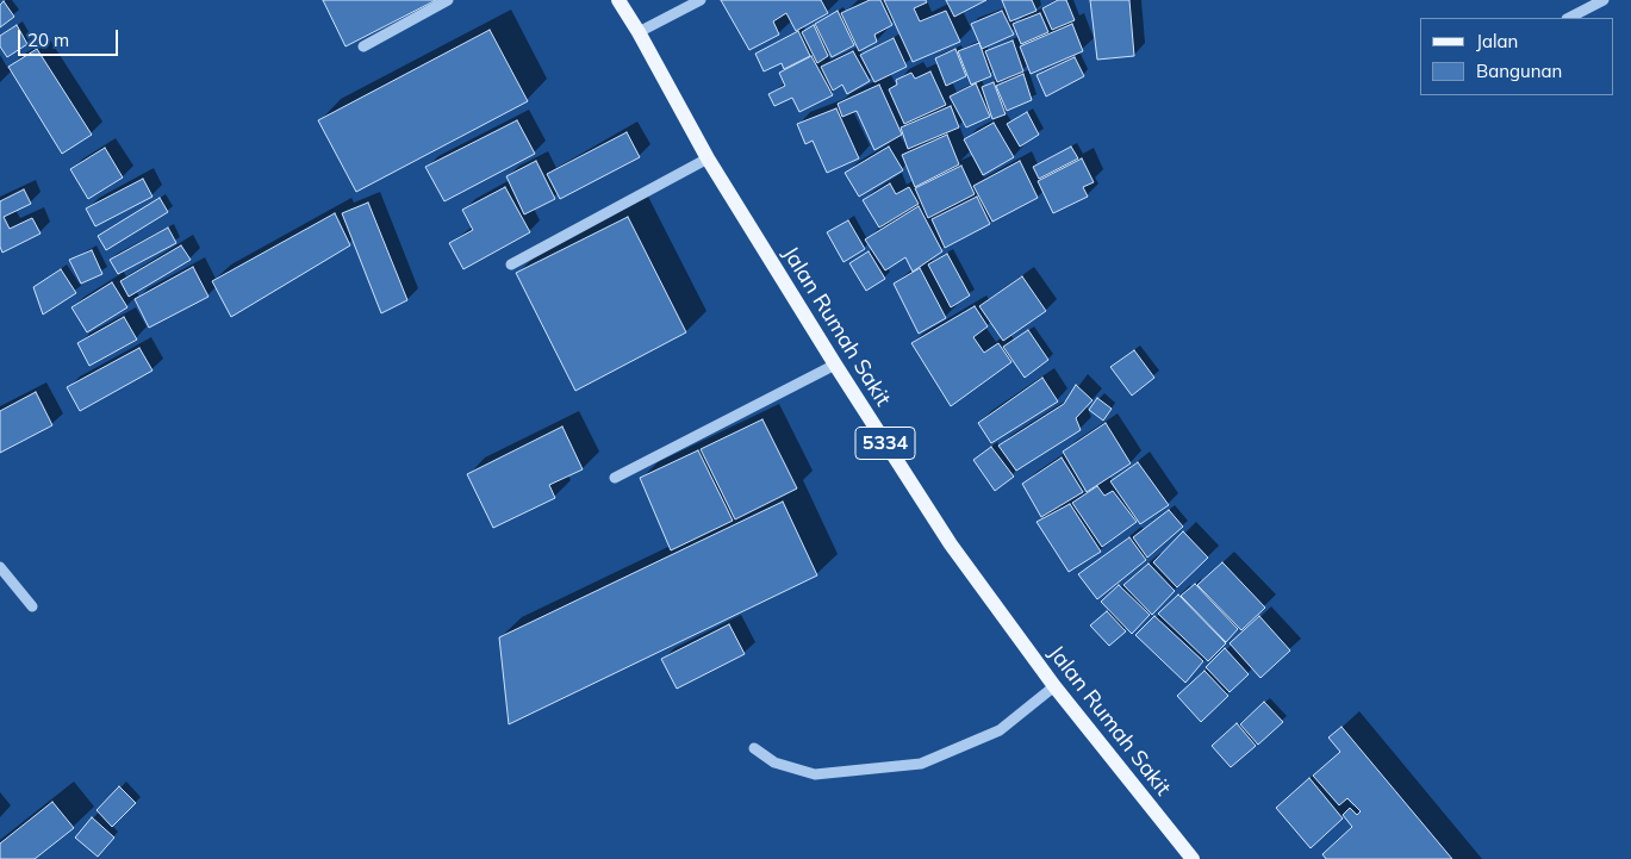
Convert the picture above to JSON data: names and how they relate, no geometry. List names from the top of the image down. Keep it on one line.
{"streets":{"main road":["Jalan Rumah Sakit","5334"]},"legend":["Jalan","Bangunan"],"scale_bar":"20 m"}
